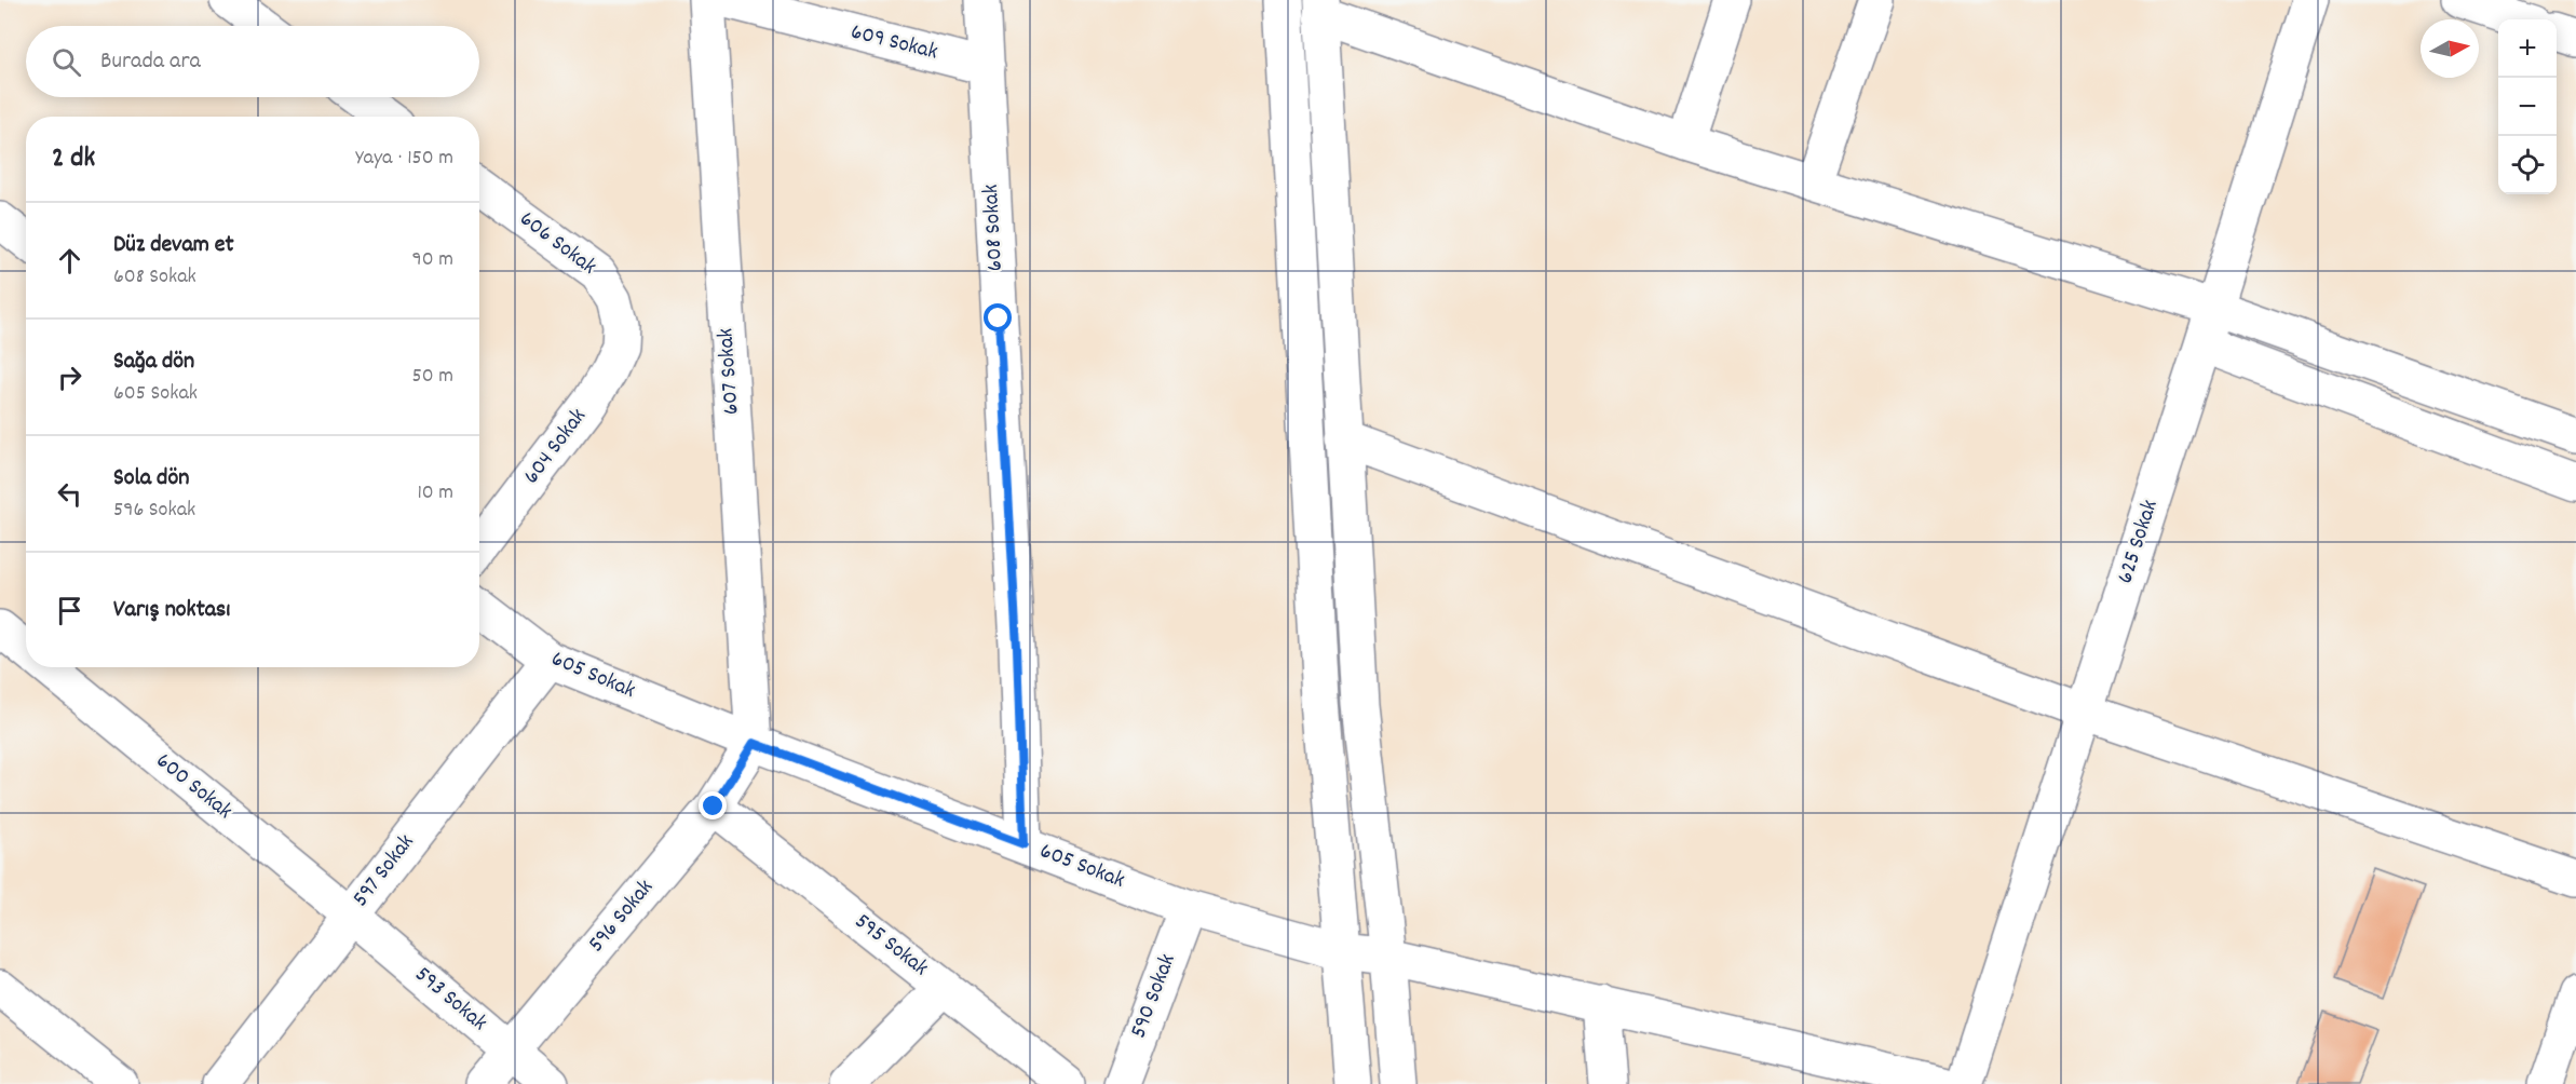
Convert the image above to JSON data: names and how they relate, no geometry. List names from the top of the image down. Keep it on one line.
{"streets":{"street":["609 Sokak","608 Sokak","606 Sokak","607 Sokak","604 Sokak","625 Sokak","605 Sokak","600 Sokak","597 Sokak","596 Sokak","595 Sokak","590 Sokak","593 Sokak"]},"crossings":[["609 Sokak","608 Sokak"],["608 Sokak","605 Sokak"],["606 Sokak","604 Sokak"],["607 Sokak","605 Sokak"],["607 Sokak","596 Sokak"],["605 Sokak","597 Sokak"],["605 Sokak","596 Sokak"],["605 Sokak","590 Sokak"],["600 Sokak","597 Sokak"],["600 Sokak","593 Sokak"],["597 Sokak","593 Sokak"],["596 Sokak","595 Sokak"],["596 Sokak","593 Sokak"]],"north":"right","page":{"map_buttons":["+","−"],"search":"Burada ara","heading":["2 dk","Yaya · 150 m"],"list":[["Düz devam et","608 Sokak","90 m"],["Sağa dön","605 Sokak","50 m"],["Sola dön","596 Sokak","10 m"],"Varış noktası"]}}
